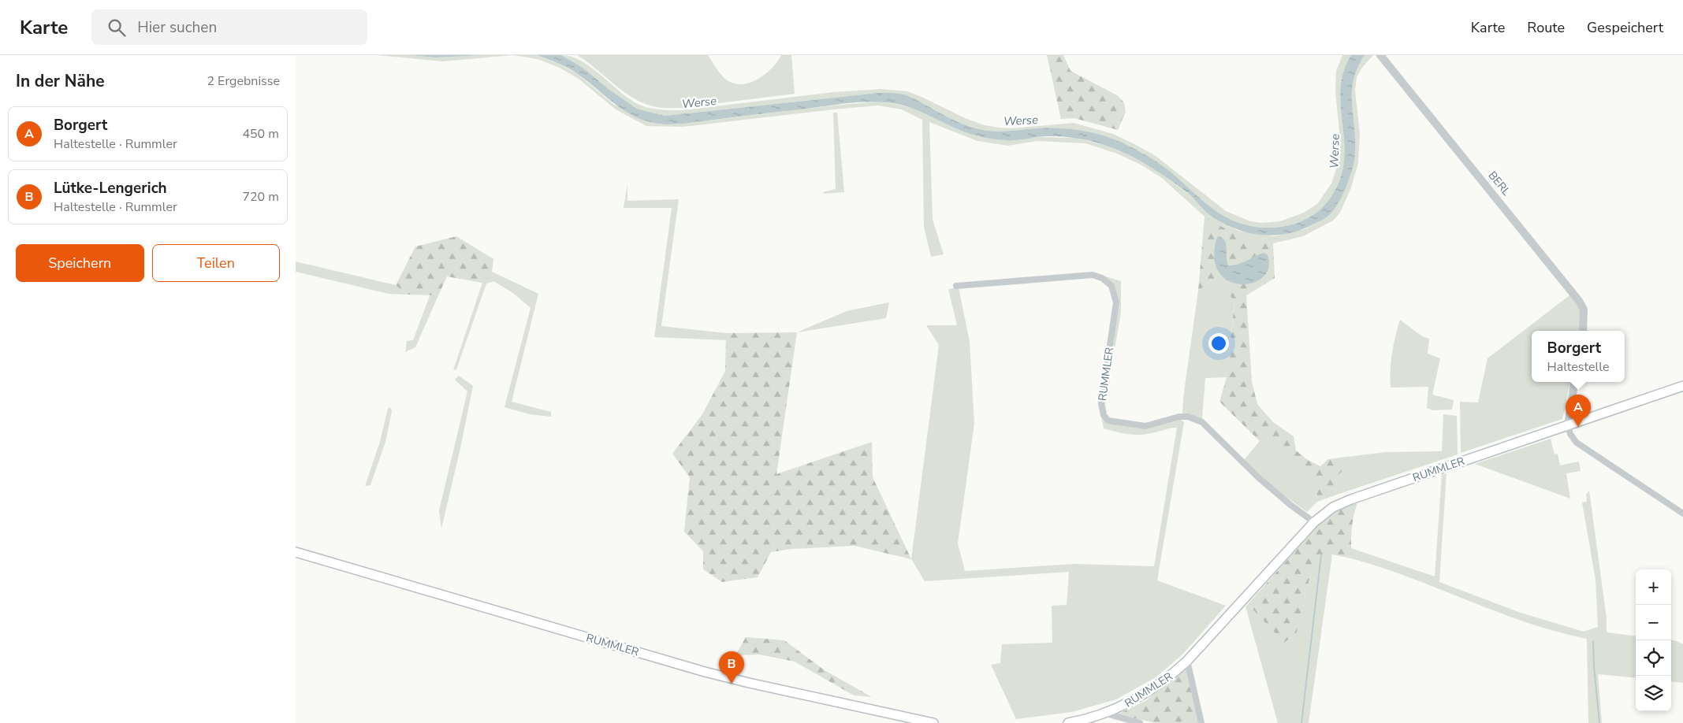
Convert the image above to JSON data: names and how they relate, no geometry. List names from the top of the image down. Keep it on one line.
{"streets":{"main road":["RUMMLER"],"street":["BERL"]},"water":["Werse"],"page":{"header":"Karte","search":"Hier suchen","nav":["Karte","Route","Gespeichert"],"heading":["In der Nähe","2 Ergebnisse"],"list":[{"mark":"A","name":"Borgert","note":"Haltestelle · Rummler","value":"450 m"},{"mark":"B","name":"Lütke-Lengerich","note":"Haltestelle · Rummler","value":"720 m"}],"buttons":["Speichern","Teilen"],"popup":["Borgert","Haltestelle"],"pins":["A","B"],"map_buttons":["+","−"]}}
